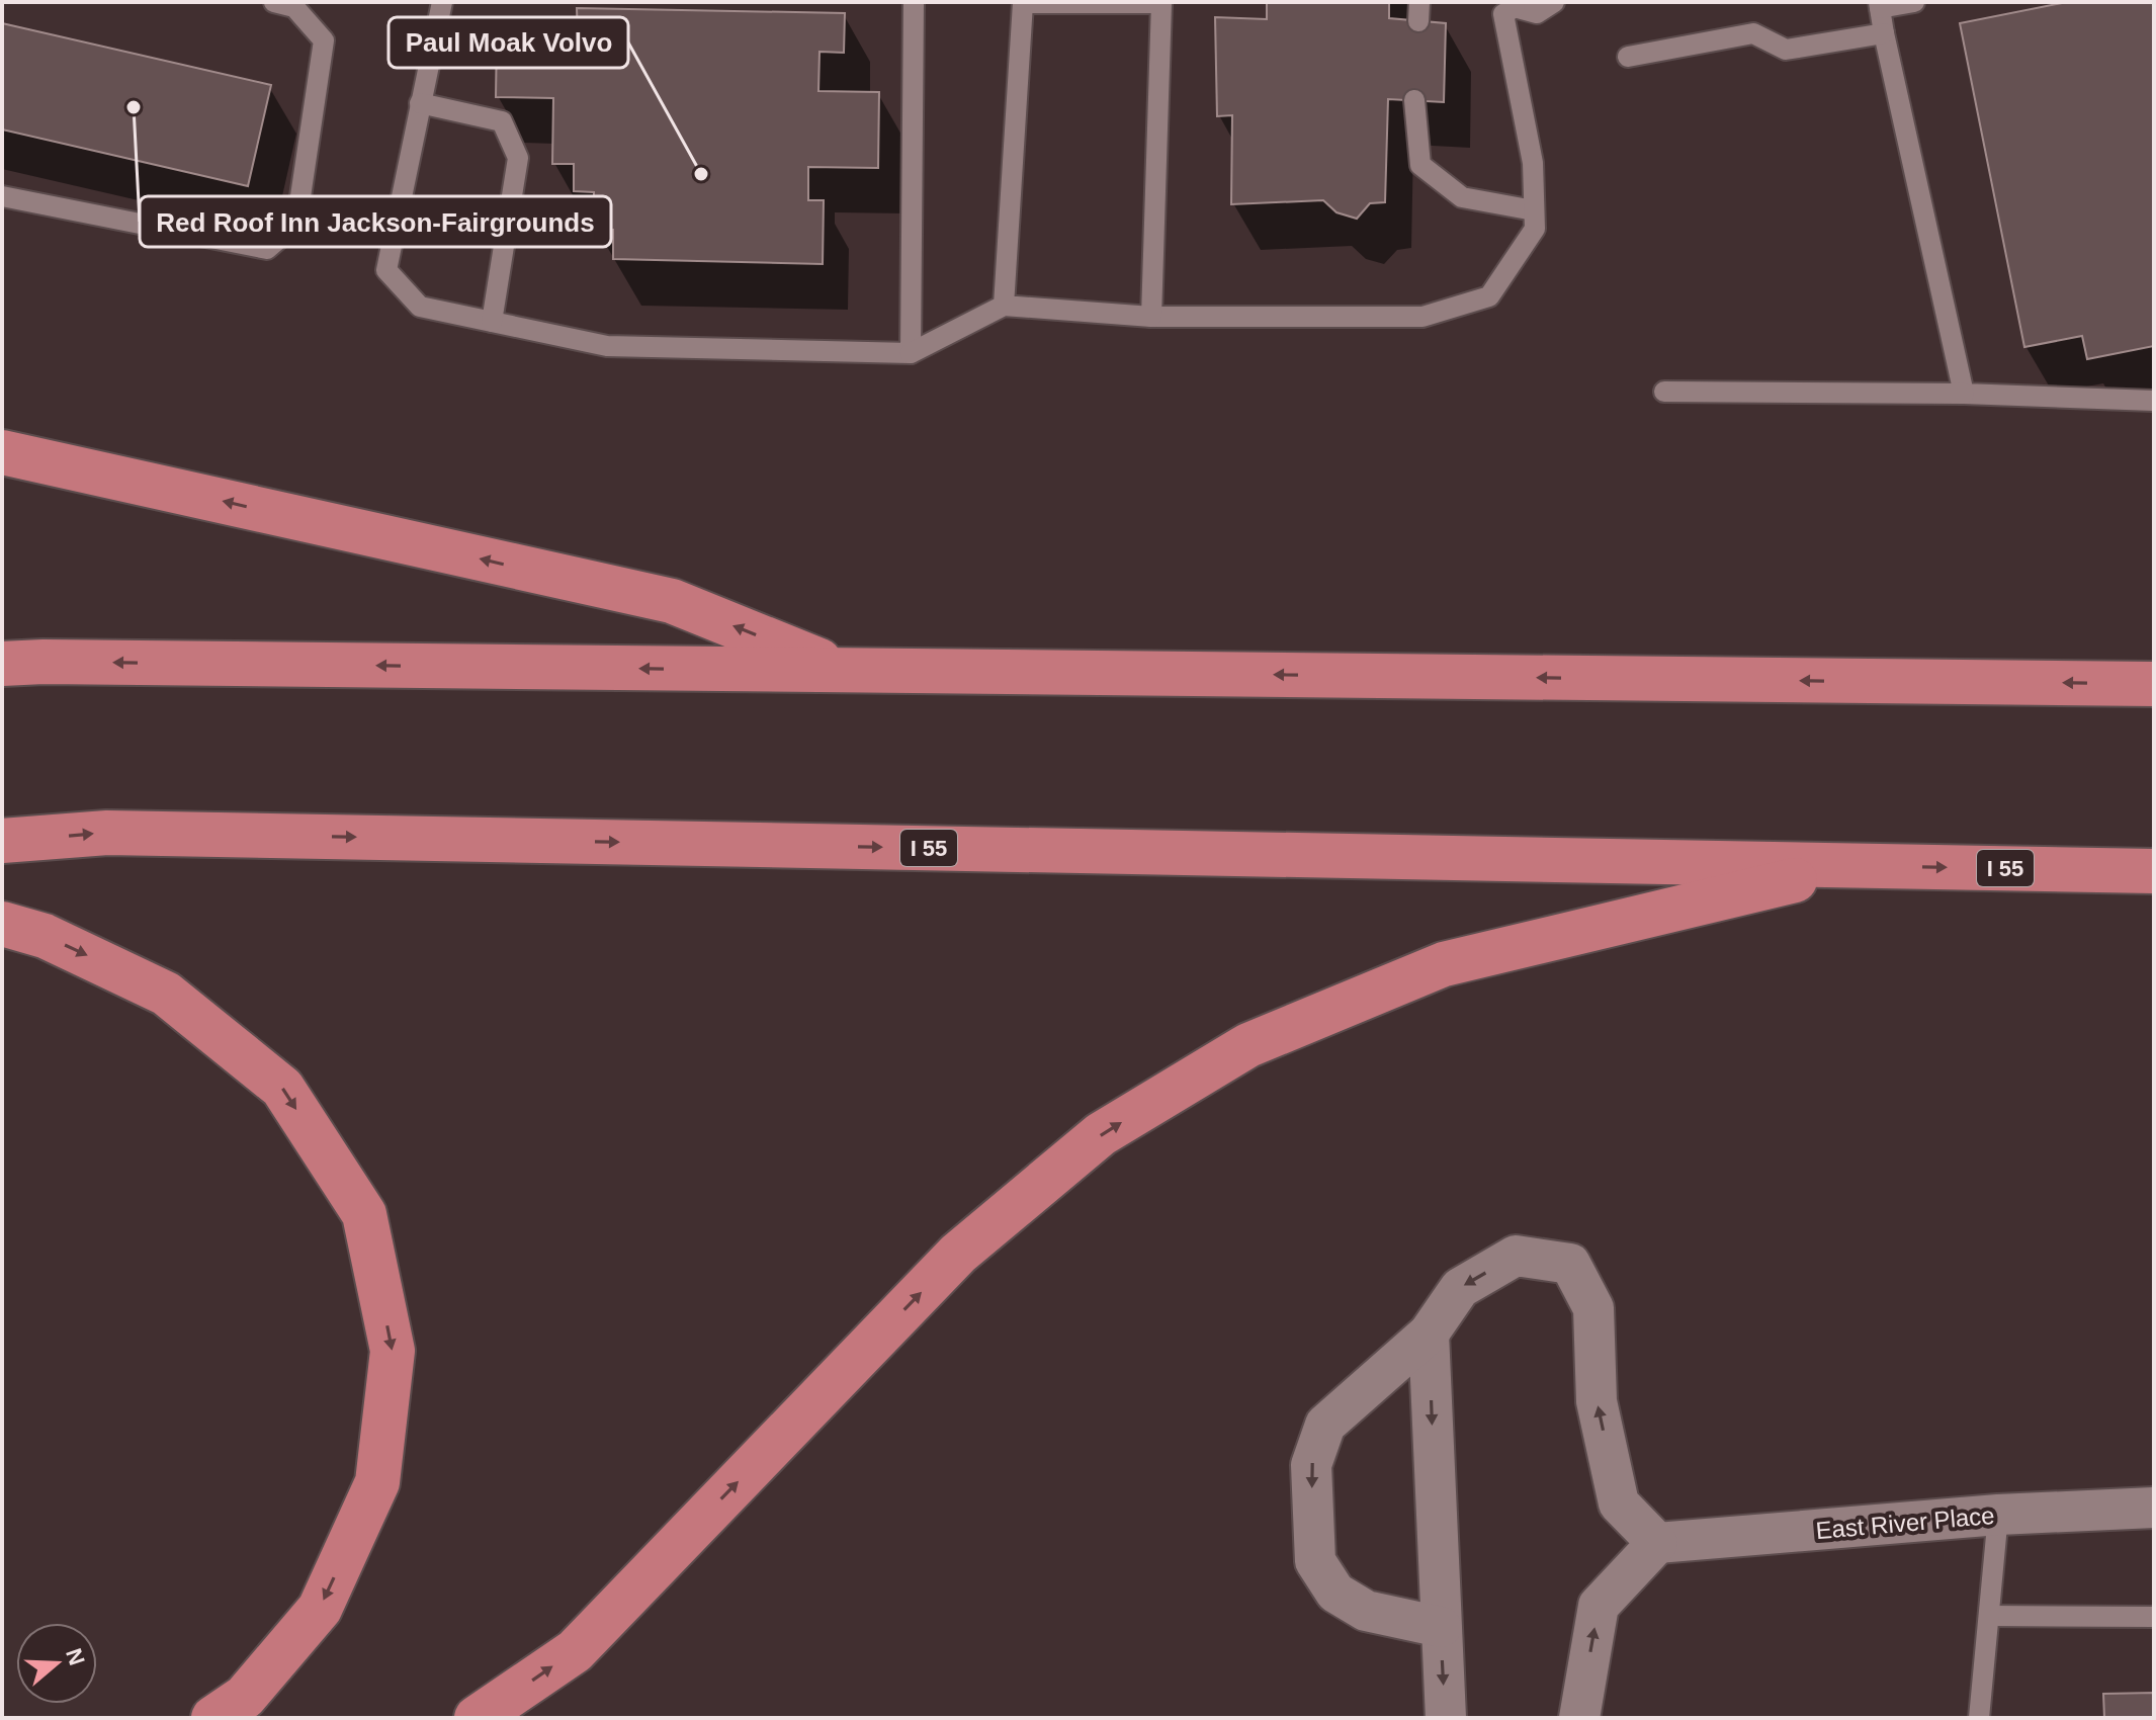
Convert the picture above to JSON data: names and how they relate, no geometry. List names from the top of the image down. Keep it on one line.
{"streets":{"highway":["I 55"],"street":["East River Place"]},"places":["Red Roof Inn Jackson-Fairgrounds","Paul Moak Volvo"],"north":"right"}
